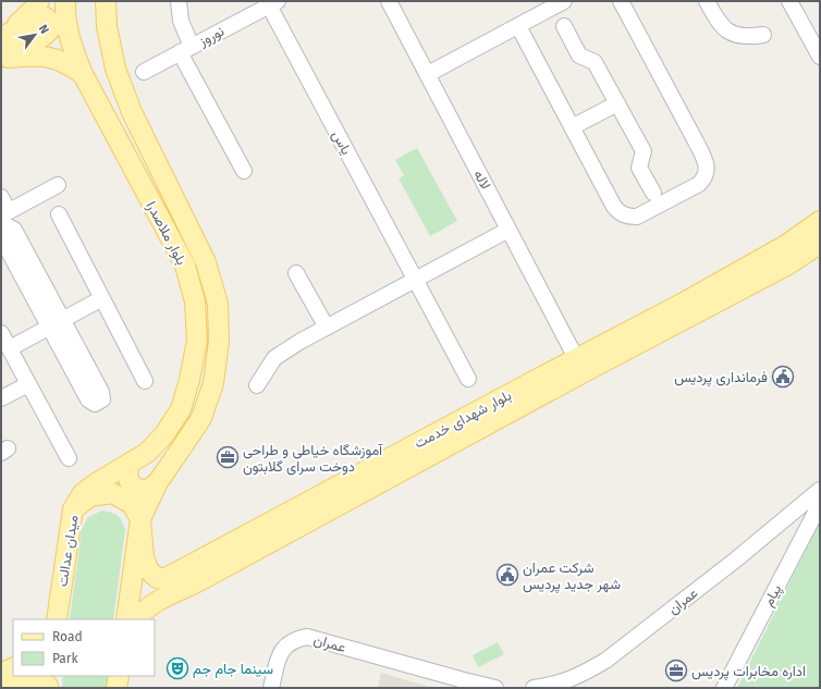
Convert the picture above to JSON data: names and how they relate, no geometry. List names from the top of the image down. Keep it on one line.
{"streets":{"main road":["بلوار ملاصدرا","بلوار شهدای خدمت","میدان عدالت"],"street":["نوروز","یاس","لاله","پیام","عمران"]},"crossings":[["نوروز","یاس"],["لاله","بلوار شهدای خدمت"],["بلوار ملاصدرا","بلوار شهدای خدمت"],["بلوار ملاصدرا","میدان عدالت"],["بلوار شهدای خدمت","میدان عدالت"]],"places":{"public building":["فرمانداری پردیس","شرکت عمران شهر جدید پردیس"],"office":["آموزشگاه خیاطی و طراحی دوخت سرای گلابتون","اداره مخابرات پردیس"],"theatre":["سینما جام جم"]},"legend":["Road","Park"],"north":"top right"}
